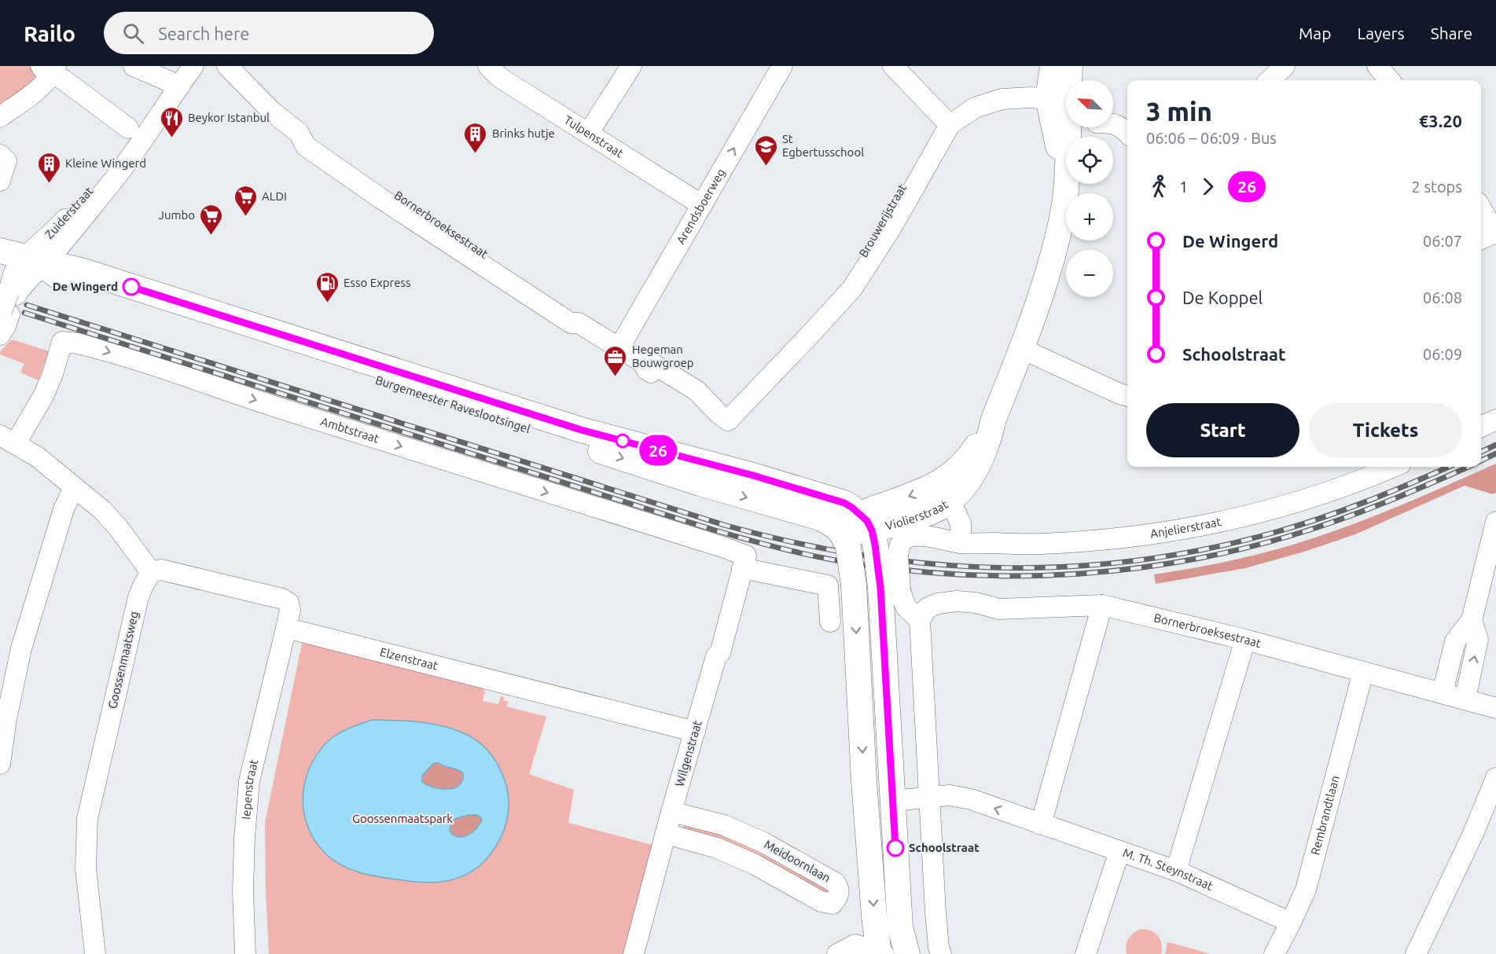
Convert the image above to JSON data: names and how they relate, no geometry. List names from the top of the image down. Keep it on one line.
{"streets":{"main road":["Burgemeester Raveslootsingel","Violierstraat"],"street":["Tulpenstraat","Arendsboerweg","Zuiderstraat","Brouwerijstraat","Bornerbroeksestraat","Ambtstraat","Anjelierstraat","Elzenstraat","Goossenmaatsweg","Wilgenstraat","Iepenstraat","Rembrandtlaan","Meidoornlaan","M. Th. Steynstraat"]},"crossings":[["Tulpenstraat","Arendsboerweg"],["Arendsboerweg","Bornerbroeksestraat"],["Zuiderstraat","Burgemeester Raveslootsingel"],["Brouwerijstraat","Bornerbroeksestraat"],["Brouwerijstraat","Violierstraat"],["Bornerbroeksestraat","Rembrandtlaan"],["Burgemeester Raveslootsingel","Violierstraat"],["Burgemeester Raveslootsingel","Anjelierstraat"],["Ambtstraat","Wilgenstraat"],["Violierstraat","Anjelierstraat"],["Elzenstraat","Wilgenstraat"],["Elzenstraat","Iepenstraat"],["Wilgenstraat","Meidoornlaan"],["Rembrandtlaan","M. Th. Steynstraat"]],"one_way":["Ambtstraat"],"parks":["Goossenmaatspark"],"places":{"restaurant":["Beykor Istanbul"],"building":["Brinks hutje","Kleine Wingerd"],"school or university":["St Egbertusschool"],"supermarket":["ALDI","Jumbo"],"other":["De Wingerd","Schoolstraat"],"fuel station":["Esso Express"],"office":["Hegeman Bouwgroep"]},"lines":["bus line 26"],"north":"top left","page":{"header":"Railo","search":"Search here","nav":["Map","Layers","Share"],"on_map":"26","map_buttons":["+","−"],"heading":["3 min","06:06 – 06:09 · Bus","€3.20"],"legs":["1","26","2 stops"],"list":[{"name":"De Wingerd","value":"06:07"},{"name":"De Koppel","value":"06:08"},{"name":"Schoolstraat","value":"06:09"}],"buttons":["Start","Tickets"]}}
